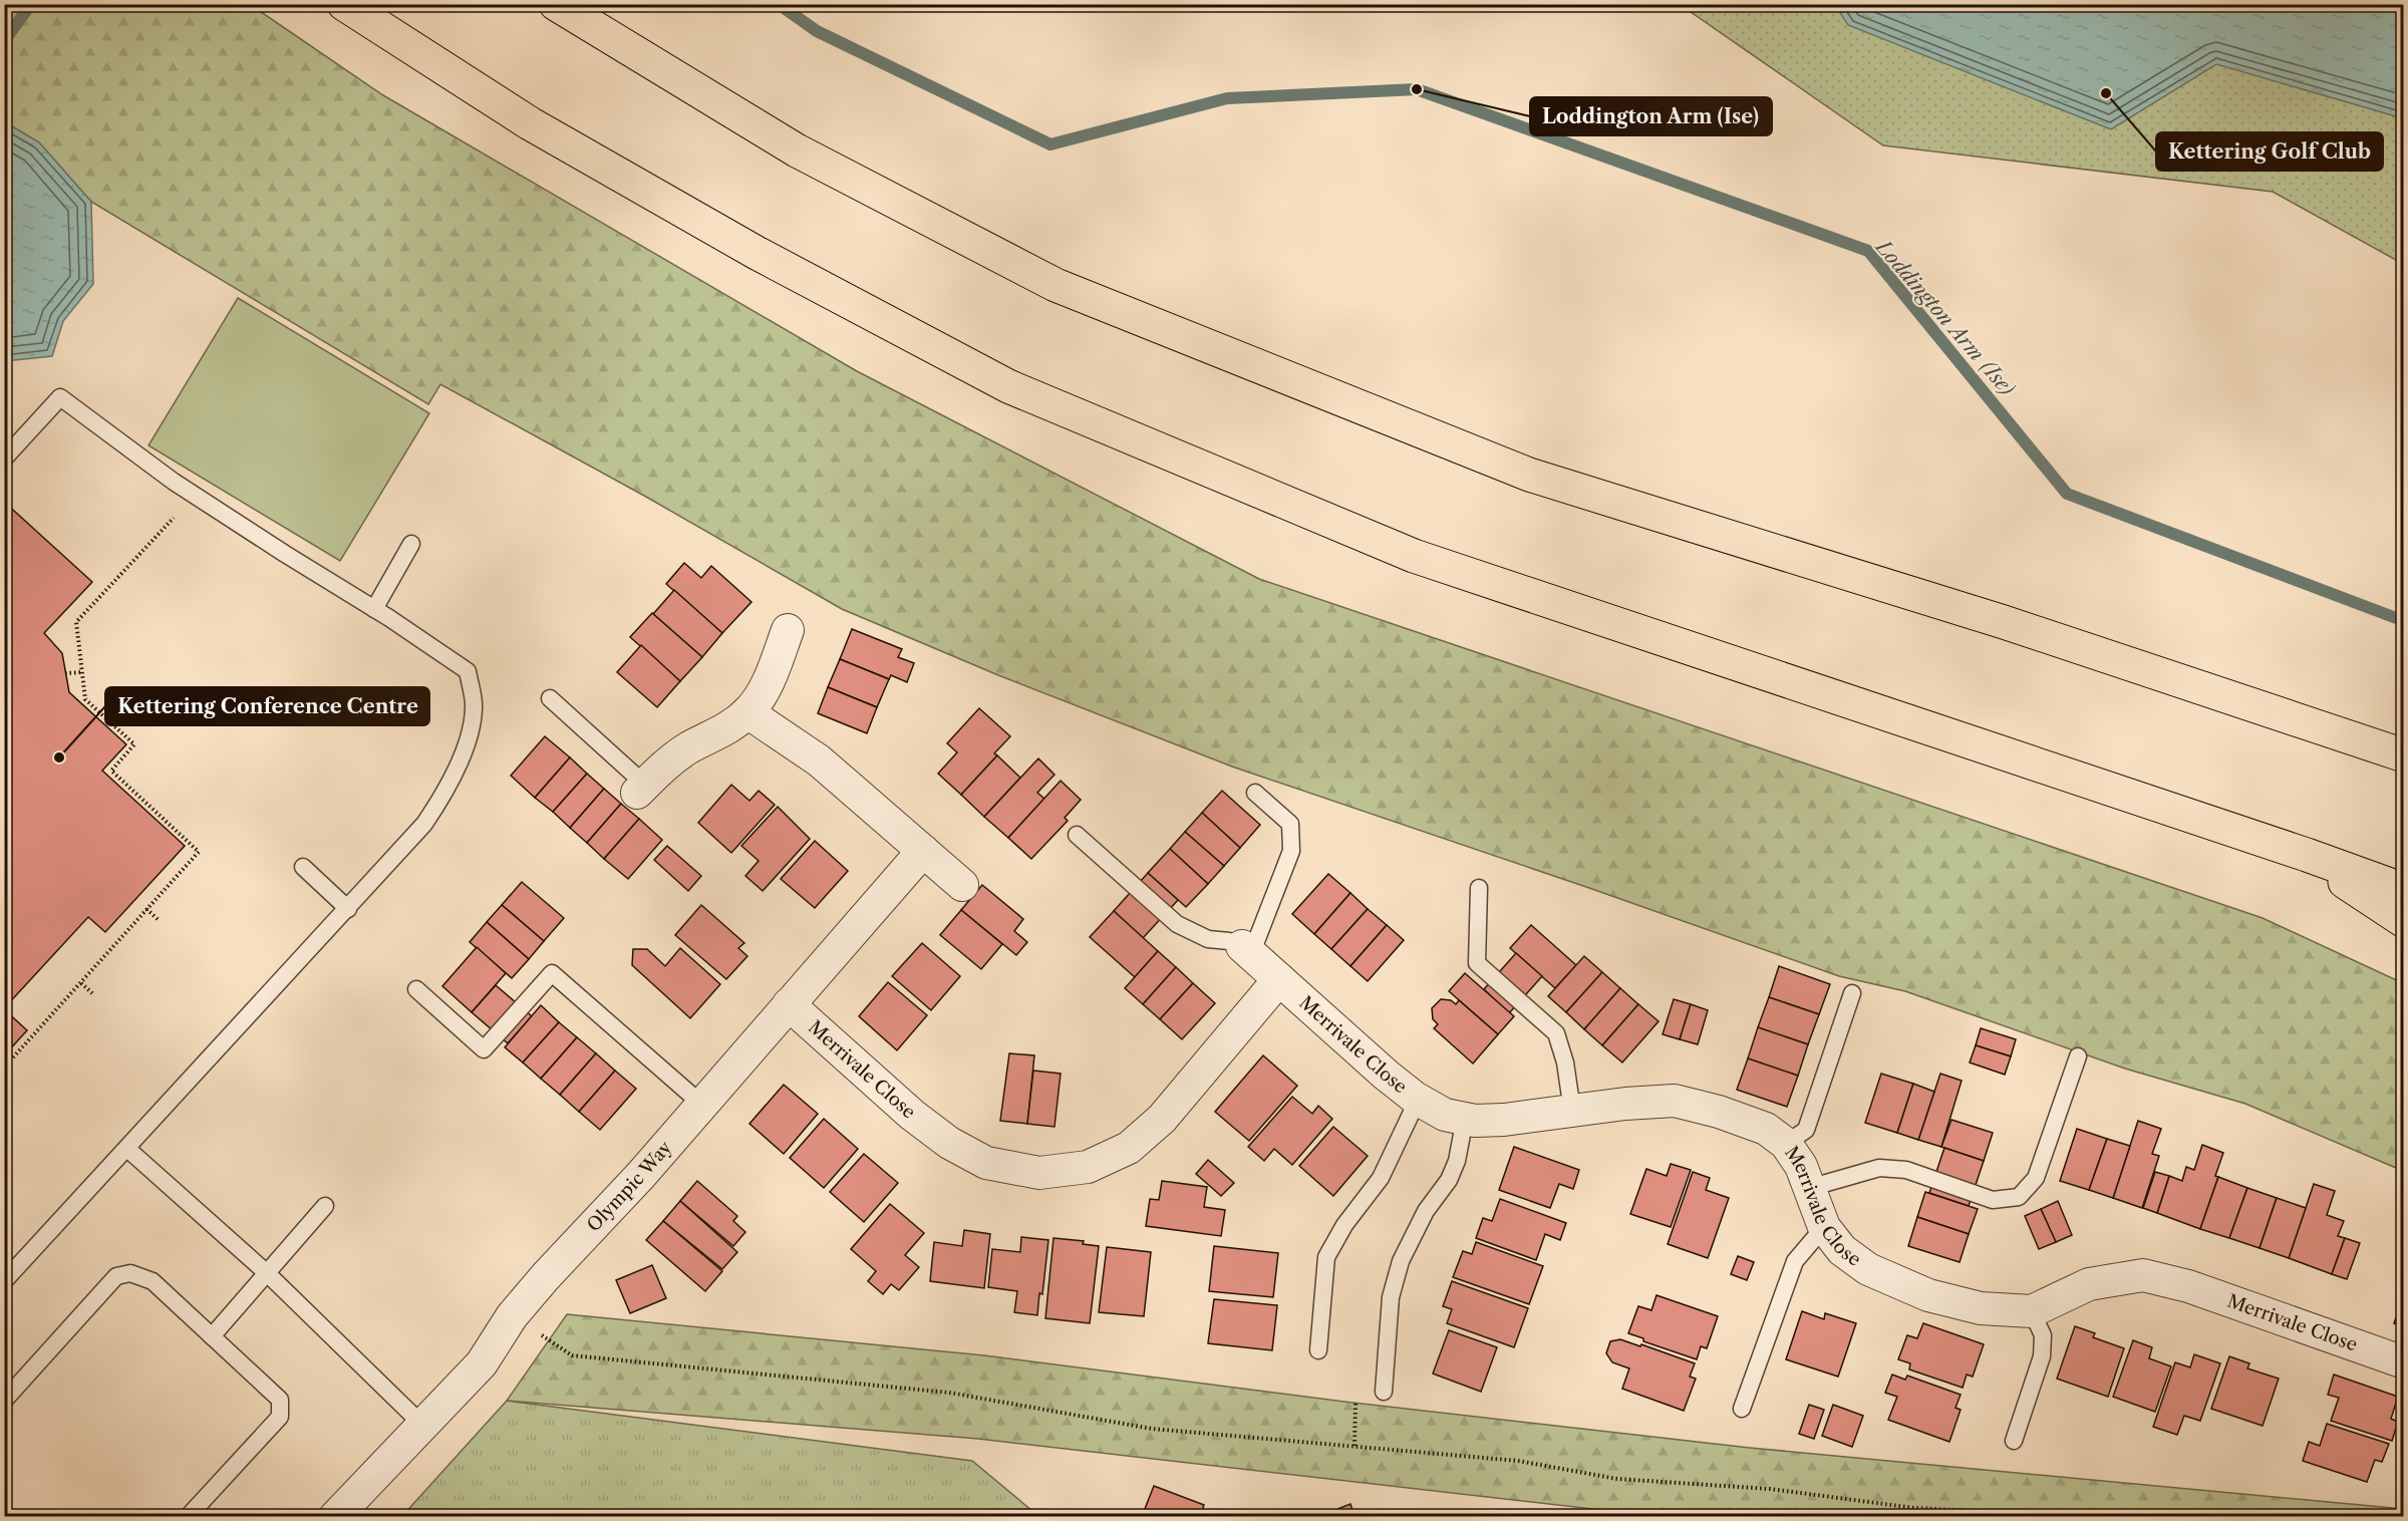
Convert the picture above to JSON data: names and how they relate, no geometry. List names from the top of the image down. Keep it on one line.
{"streets":{"street":["Merrivale Close","Olympic Way"]},"crossings":[["Merrivale Close","Olympic Way"]],"water":["Loddington Arm (Ise)"],"places":["Loddington Arm (Ise)","Kettering Golf Club","Kettering Conference Centre"]}
